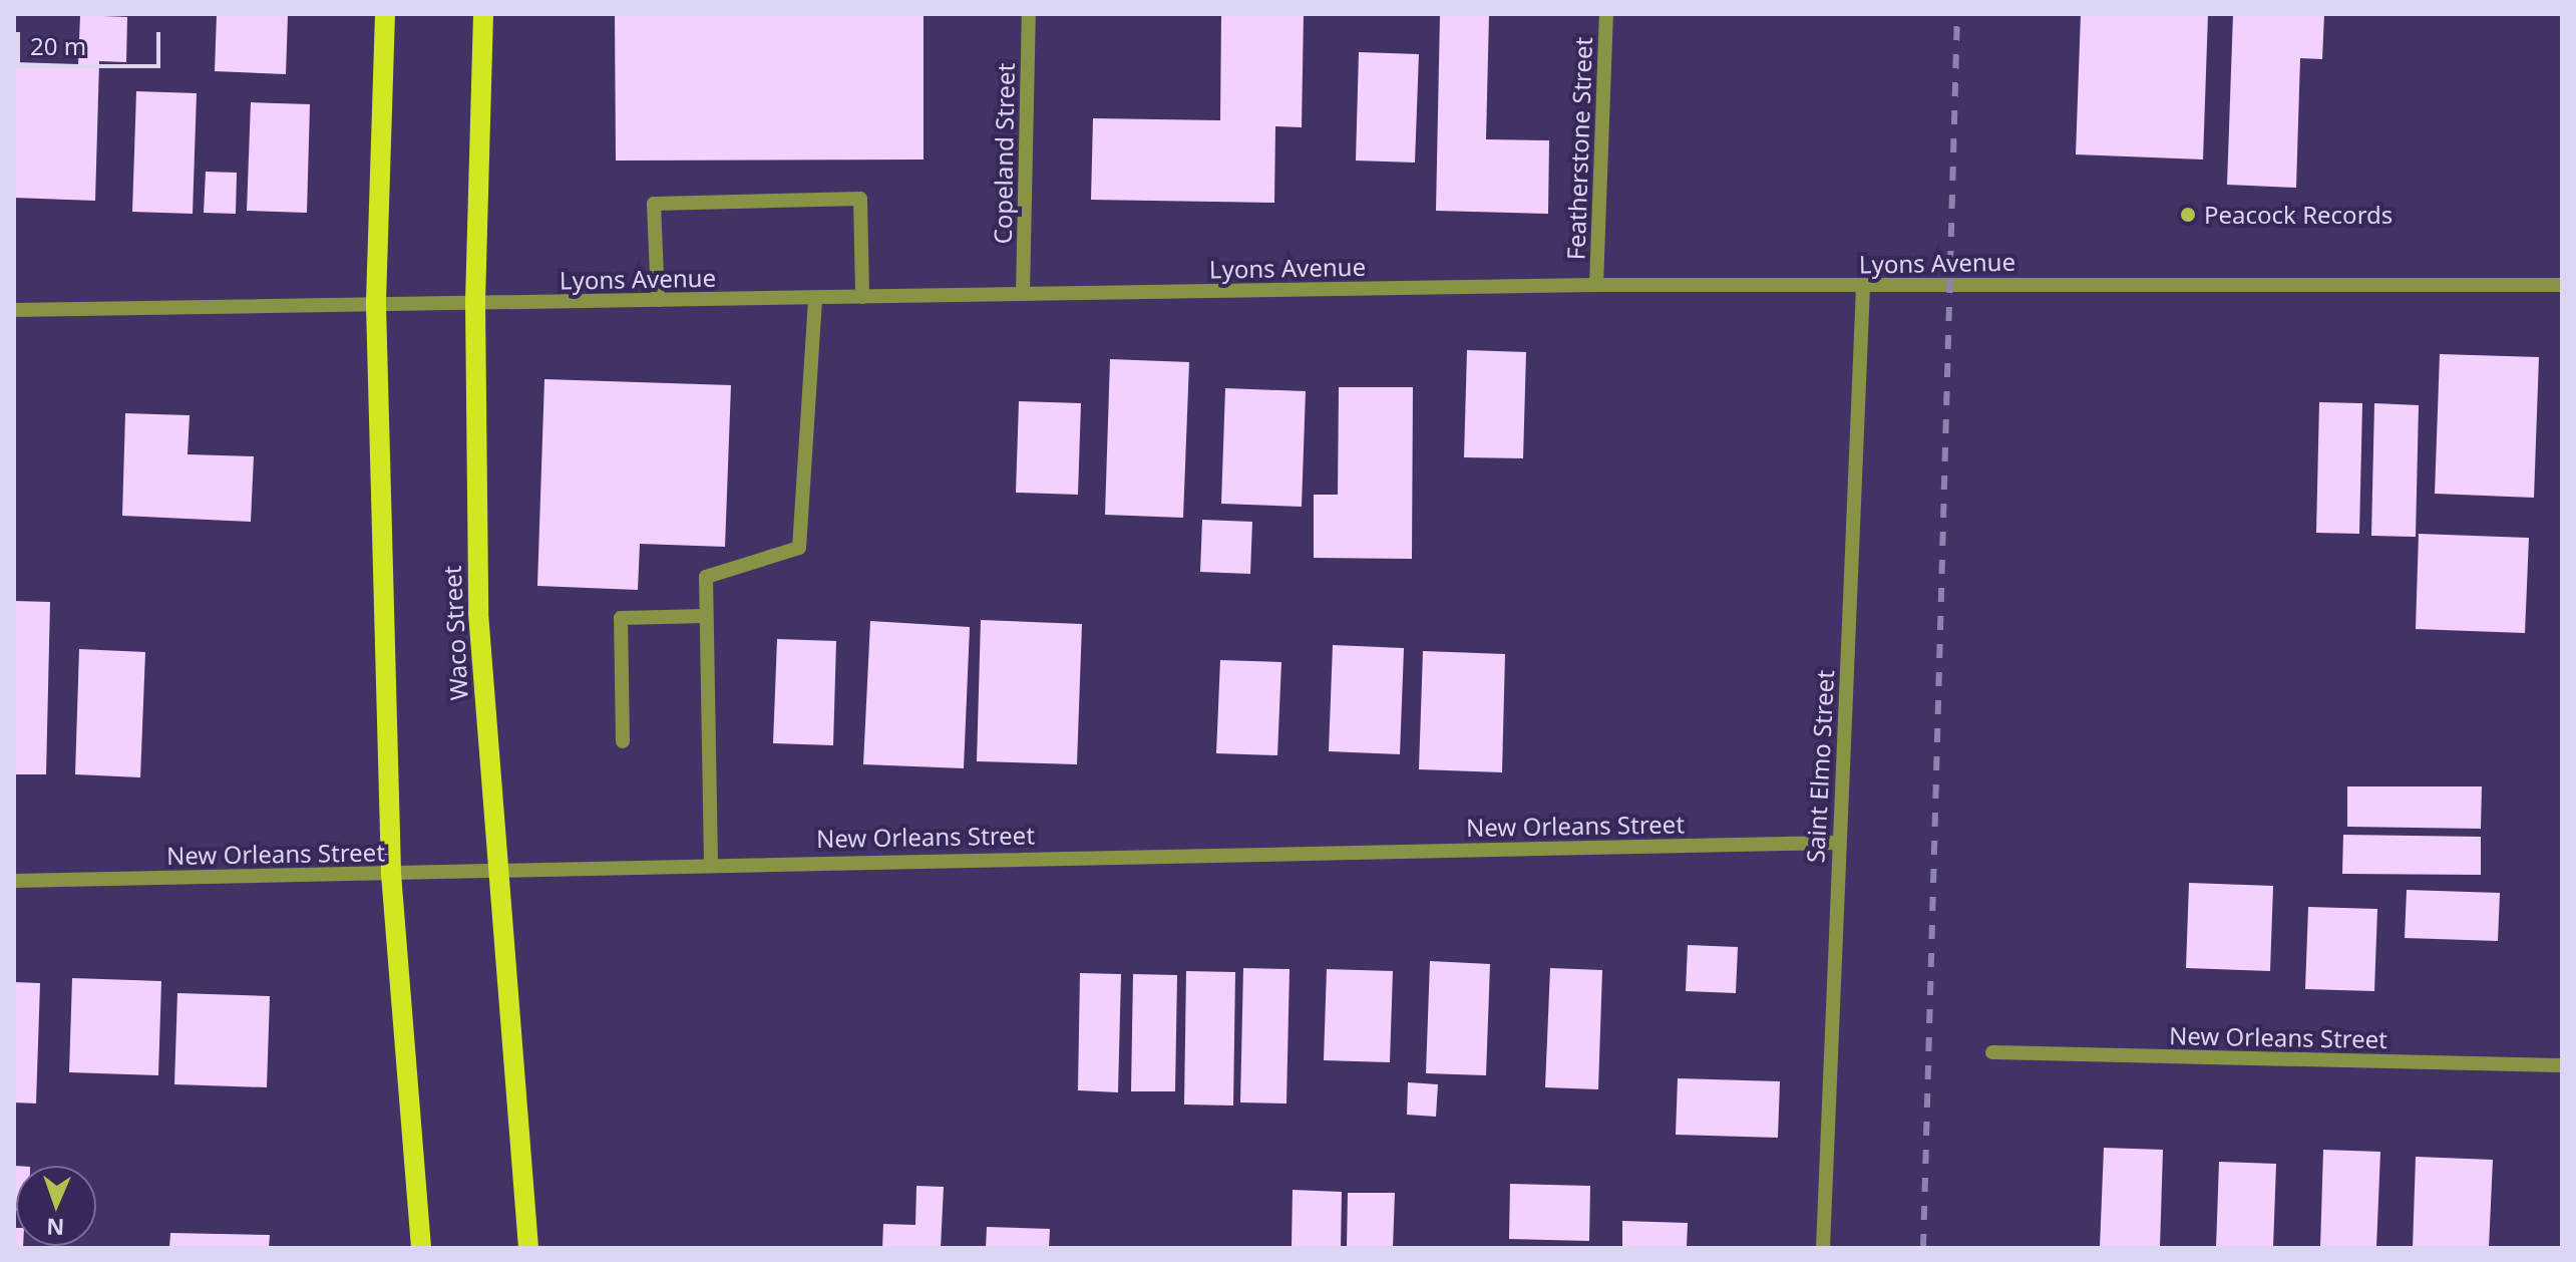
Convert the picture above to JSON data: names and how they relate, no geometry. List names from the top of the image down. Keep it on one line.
{"streets":{"main road":["Waco Street"],"street":["Featherstone Street","Copeland Street","Lyons Avenue","Saint Elmo Street","New Orleans Street"]},"crossings":[["Featherstone Street","Lyons Avenue"],["Copeland Street","Lyons Avenue"],["Lyons Avenue","Waco Street"],["Lyons Avenue","Saint Elmo Street"],["Waco Street","New Orleans Street"],["Saint Elmo Street","New Orleans Street"]],"places":["Peacock Records"],"scale_bar":"20 m","north":"bottom"}
